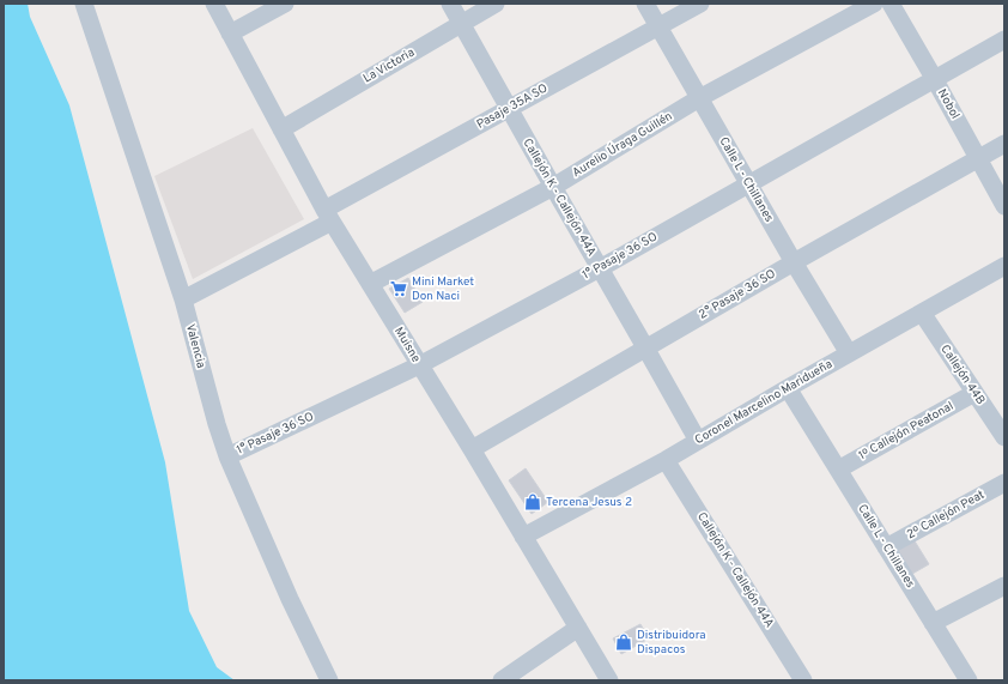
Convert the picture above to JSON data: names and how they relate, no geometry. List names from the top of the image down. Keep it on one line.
{"streets":{"street":["La Victoria","Nobol","Pasaje 35A SO","Aurelio Úraga Guillén","Calle L - Chillanes","Callejón K - Callejón 44A","1° Pasaje 36 SO","2° Pasaje 36 SO","Muisne","Valencia","Callejón 44B","Coronel Marcelino Maridueña","1º Callejón Peatonal","2º Callejón Peat"]},"crossings":[["La Victoria","Callejón K - Callejón 44A"],["La Victoria","Muisne"],["Nobol","1° Pasaje 36 SO"],["Nobol","2° Pasaje 36 SO"],["Pasaje 35A SO","Calle L - Chillanes"],["Pasaje 35A SO","Callejón K - Callejón 44A"],["Pasaje 35A SO","Muisne"],["Pasaje 35A SO","Valencia"],["Aurelio Úraga Guillén","Calle L - Chillanes"],["Aurelio Úraga Guillén","Callejón K - Callejón 44A"],["Aurelio Úraga Guillén","Muisne"],["Calle L - Chillanes","1° Pasaje 36 SO"],["Calle L - Chillanes","2° Pasaje 36 SO"],["Calle L - Chillanes","Coronel Marcelino Maridueña"],["Calle L - Chillanes","1º Callejón Peatonal"],["Calle L - Chillanes","2º Callejón Peat"],["Callejón K - Callejón 44A","1° Pasaje 36 SO"],["Callejón K - Callejón 44A","2° Pasaje 36 SO"],["Callejón K - Callejón 44A","Coronel Marcelino Maridueña"],["1° Pasaje 36 SO","Muisne"],["1° Pasaje 36 SO","Valencia"],["2° Pasaje 36 SO","Muisne"],["Muisne","Coronel Marcelino Maridueña"],["Callejón 44B","Coronel Marcelino Maridueña"],["Callejón 44B","1º Callejón Peatonal"]],"places":{"supermarket":["Mini Market Don Naci"],"shop":["Tercena Jesus 2","Distribuidora Dispacos"]}}
